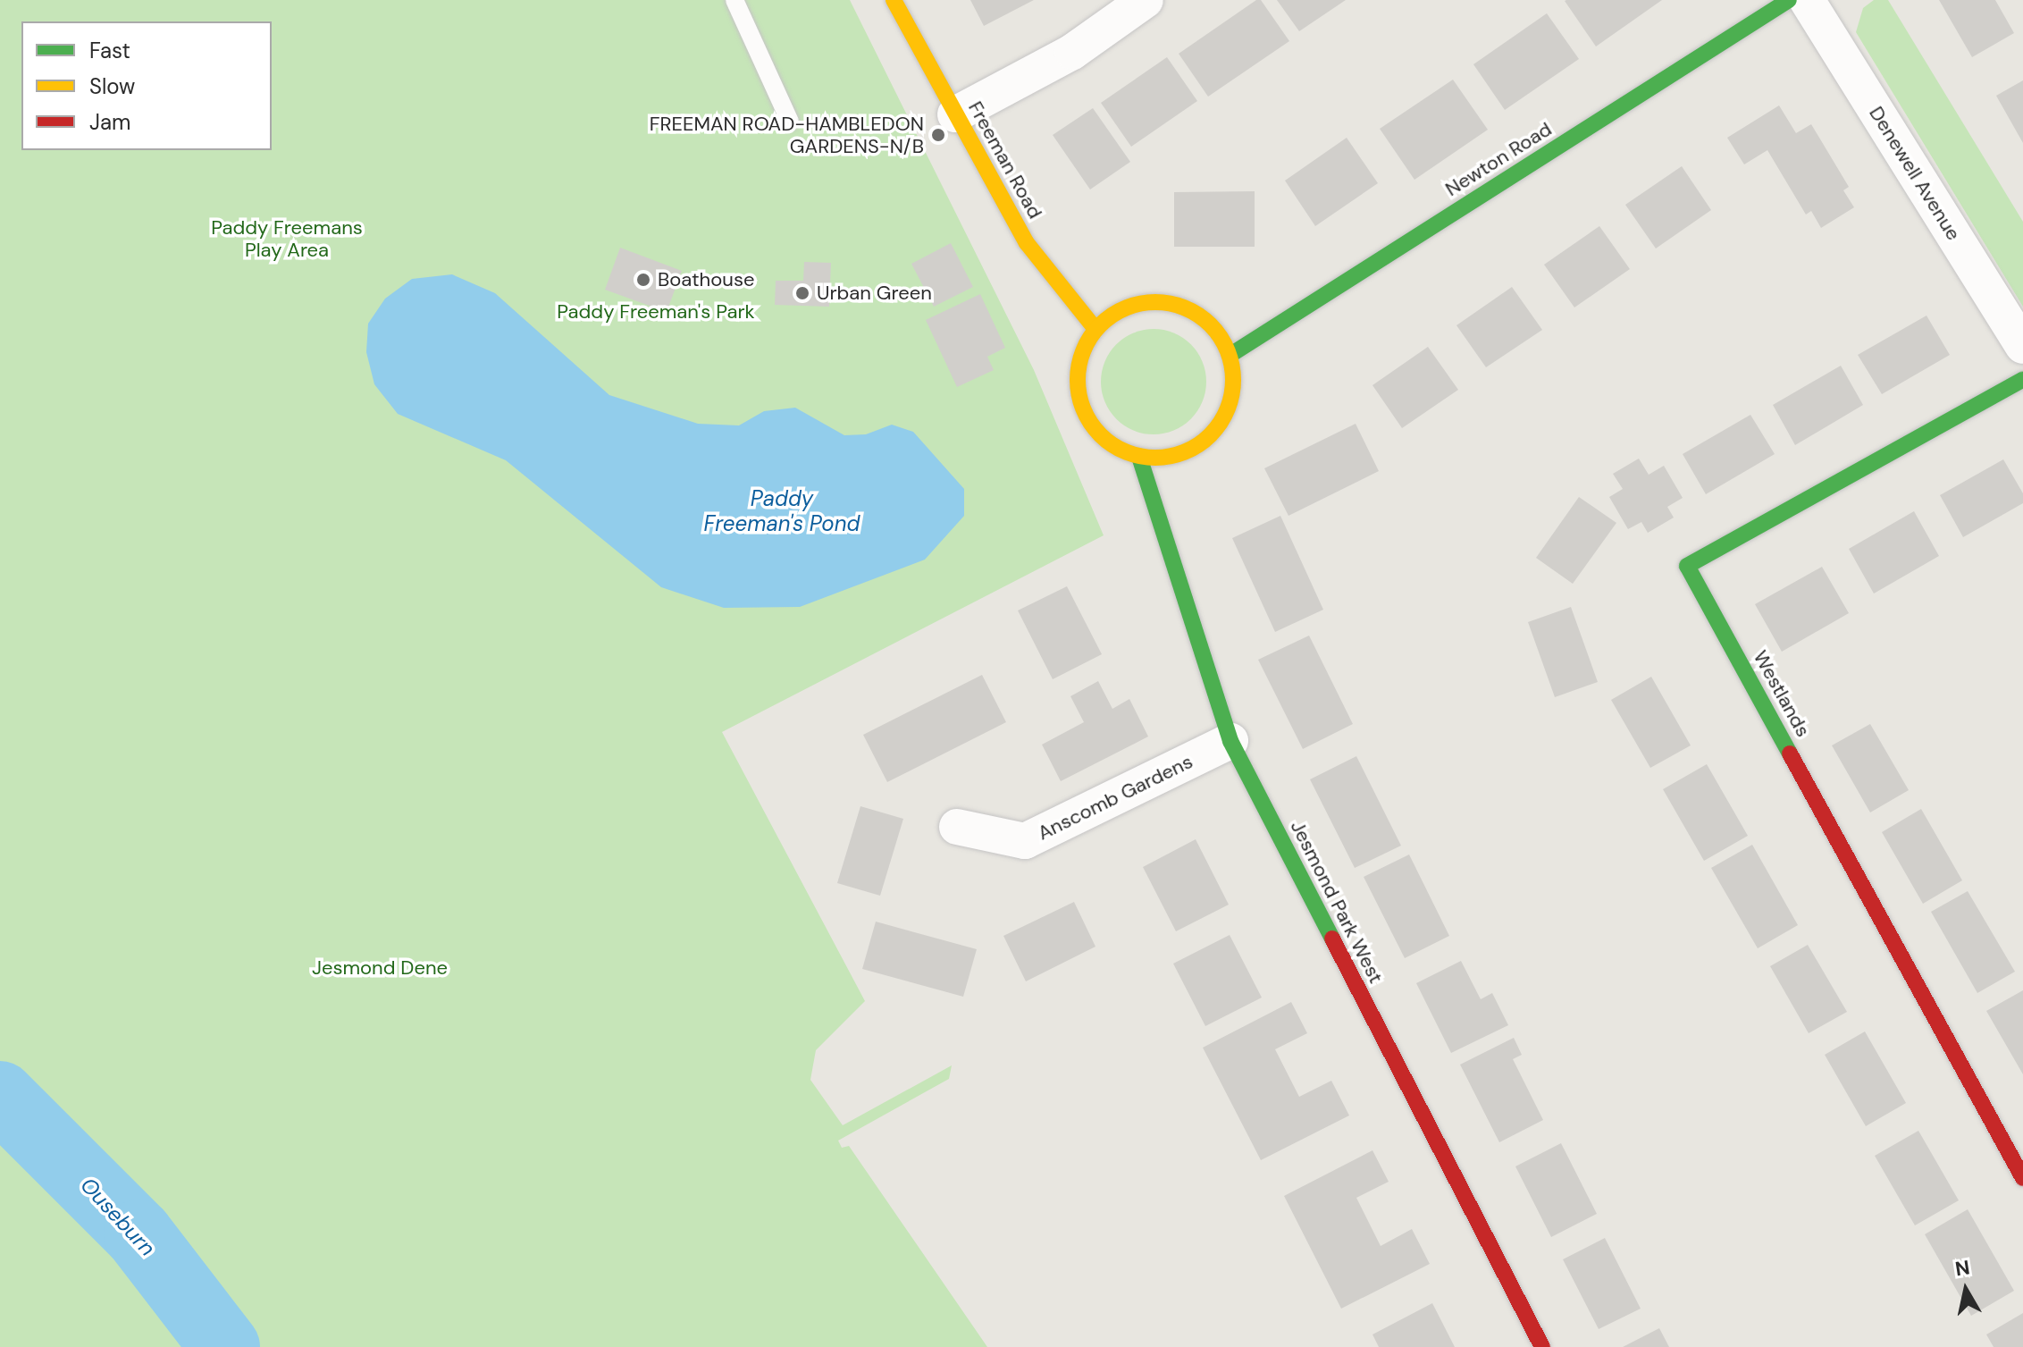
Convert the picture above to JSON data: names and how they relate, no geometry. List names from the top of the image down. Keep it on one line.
{"streets":{"street":["Newton Road","Freeman Road","Denewell Avenue","Westlands","Anscomb Gardens","Jesmond Park West"]},"crossings":[["Newton Road","Freeman Road"],["Newton Road","Jesmond Park West"],["Freeman Road","Jesmond Park West"],["Anscomb Gardens","Jesmond Park West"]],"water":["Paddy Freeman's Pond","Ouseburn"],"parks":["Paddy Freemans Play Area","Paddy Freeman's Park","Jesmond Dene"],"places":["FREEMAN ROAD-HAMBLEDON GARDENS-N/B","Boathouse","Urban Green"],"legend":["Fast","Slow","Jam"],"north":"top"}
